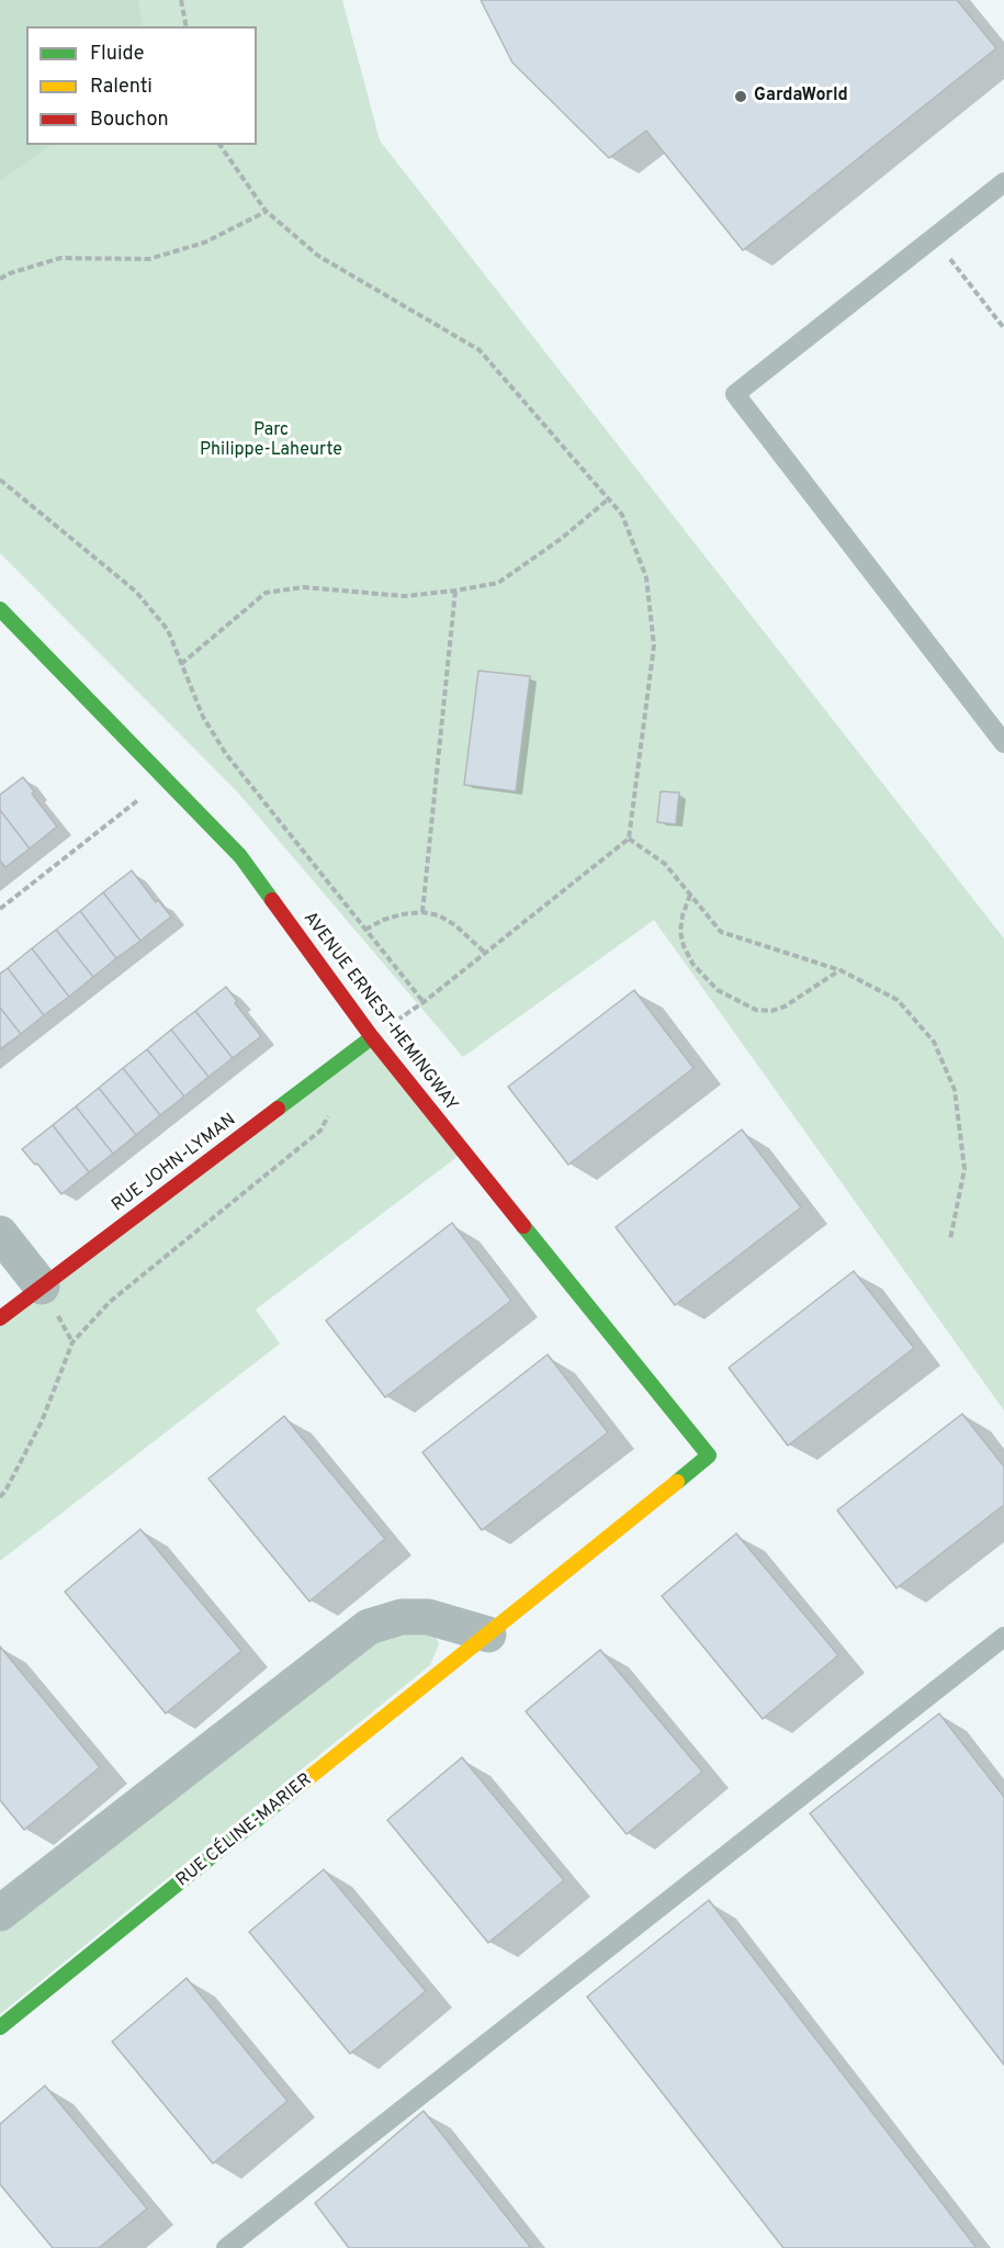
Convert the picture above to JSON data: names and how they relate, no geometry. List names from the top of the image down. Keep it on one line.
{"streets":{"street":["AVENUE ERNEST-HEMINGWAY","RUE JOHN-LYMAN","RUE CÉLINE-MARIER"]},"crossings":[["AVENUE ERNEST-HEMINGWAY","RUE JOHN-LYMAN"],["AVENUE ERNEST-HEMINGWAY","RUE CÉLINE-MARIER"]],"parks":["Parc Philippe-Laheurte"],"places":["GardaWorld"],"legend":["Fluide","Ralenti","Bouchon"]}
